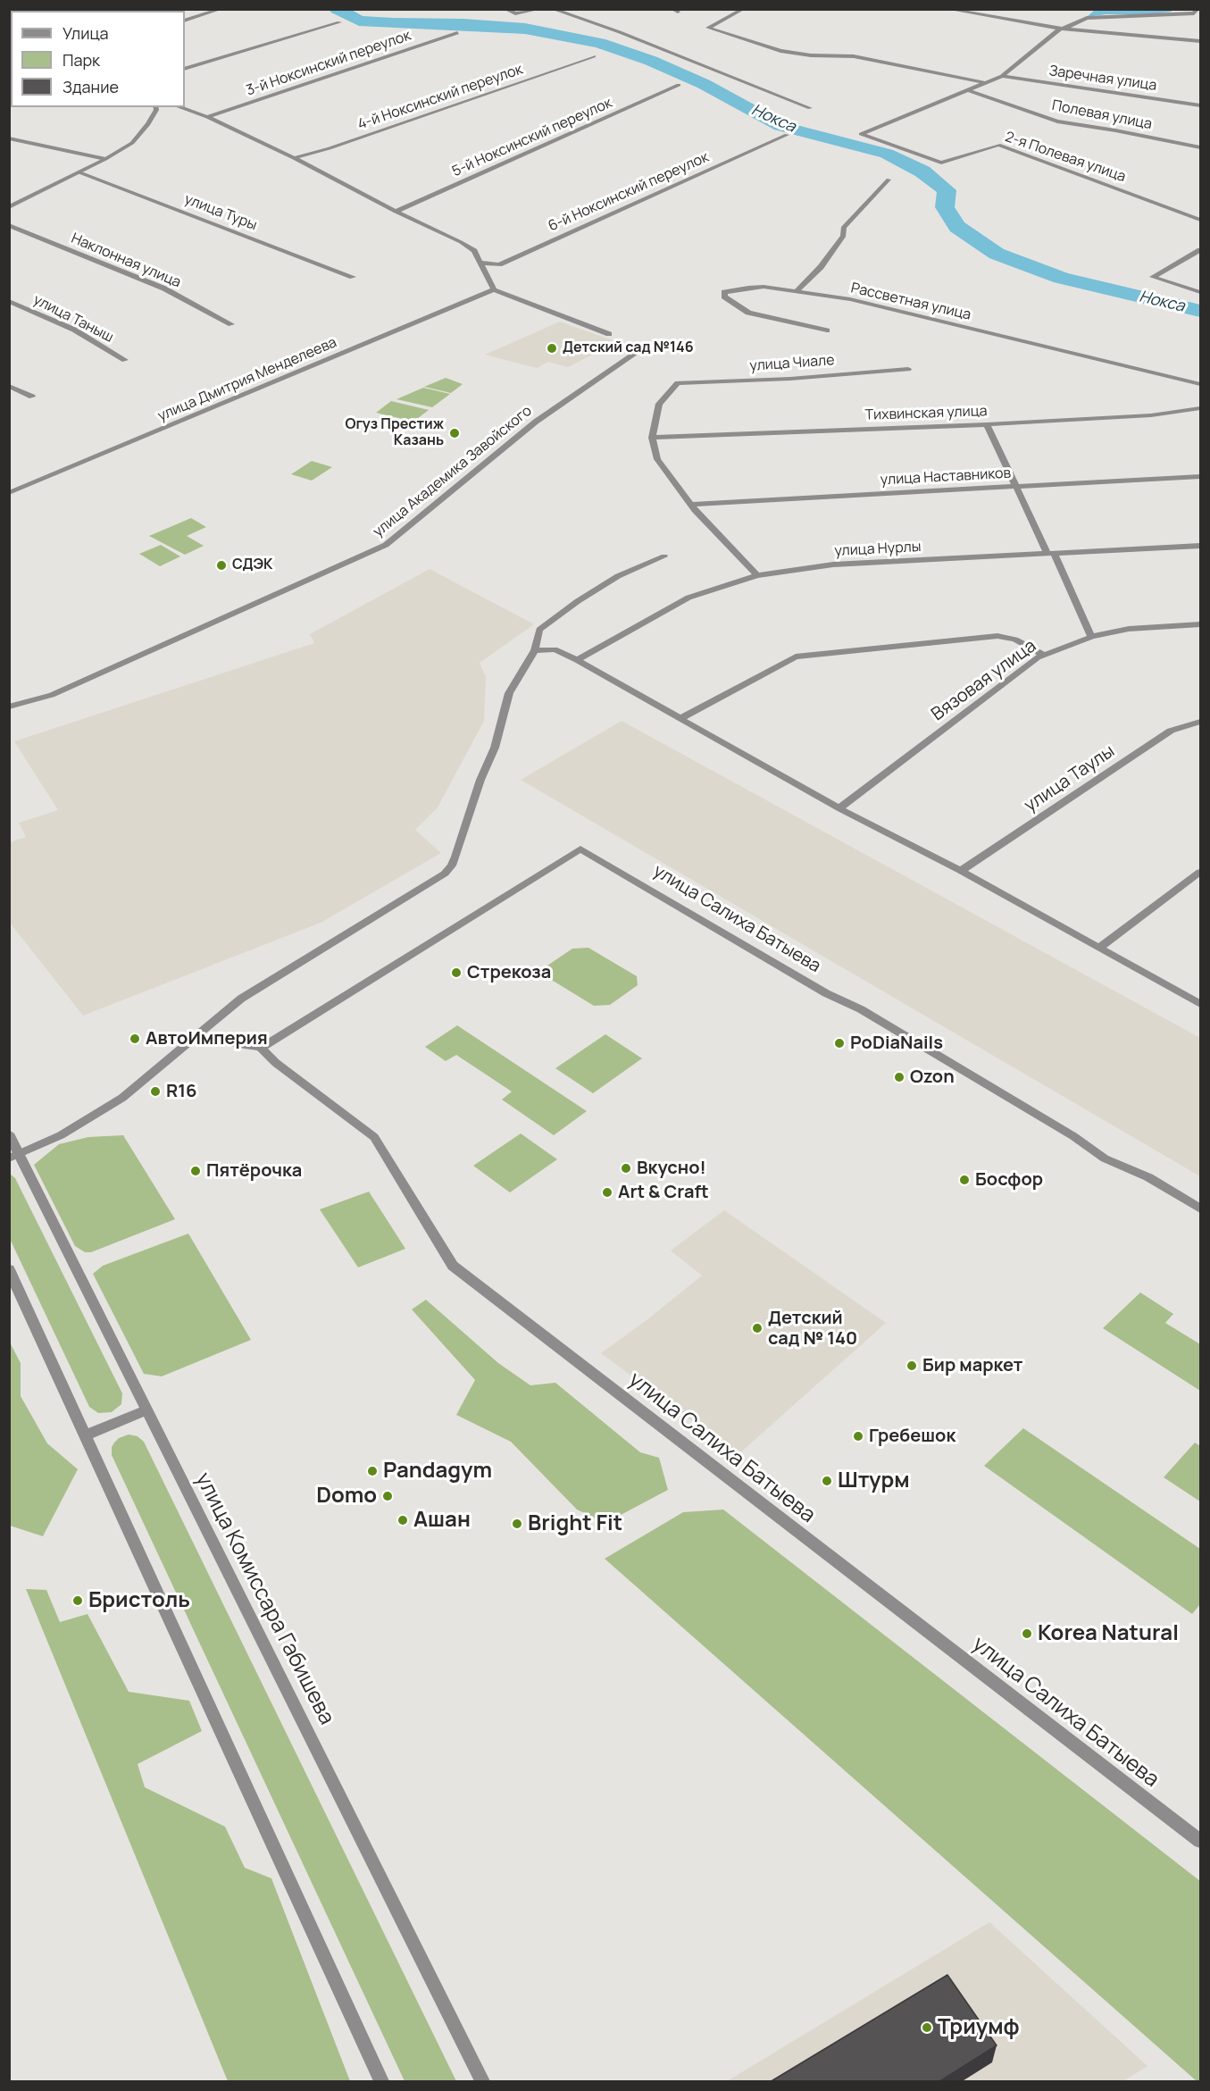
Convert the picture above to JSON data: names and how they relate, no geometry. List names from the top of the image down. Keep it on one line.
{"streets":{"street":["3-й Ноксинский переулок","Заречная улица","4-й Ноксинский переулок","Полевая улица","5-й Ноксинский переулок","2-я Полевая улица","6-й Ноксинский переулок","улица Туры","Наклонная улица","Рассветная улица","улица Таныш","улица Чиале","улица Дмитрия Менделеева","Тихвинская улица","улица Академика Завойского","улица Наставников","улица Нурлы","Вязовая улица","улица Таулы","улица Салиха Батыева","улица Комиссара Габишева"]},"crossings":[["Полевая улица","2-я Полевая улица"],["улица Чиале","Тихвинская улица"]],"water":["Нокса"],"places":["Детский сад №146","Огуз Престиж Казань","СДЭК","Стрекоза","АвтоИмперия","PoDiaNails","Ozon","R16","Вкусно!","Пятёрочка","Босфор","Art & Craft","Детский сад № 140","Бир маркет","Гребешок","Pandagym","Штурм","Domo","Ашан","Bright Fit","Бристоль","Korea Natural","Триумф"],"legend":["Улица","Парк","Здание"]}
